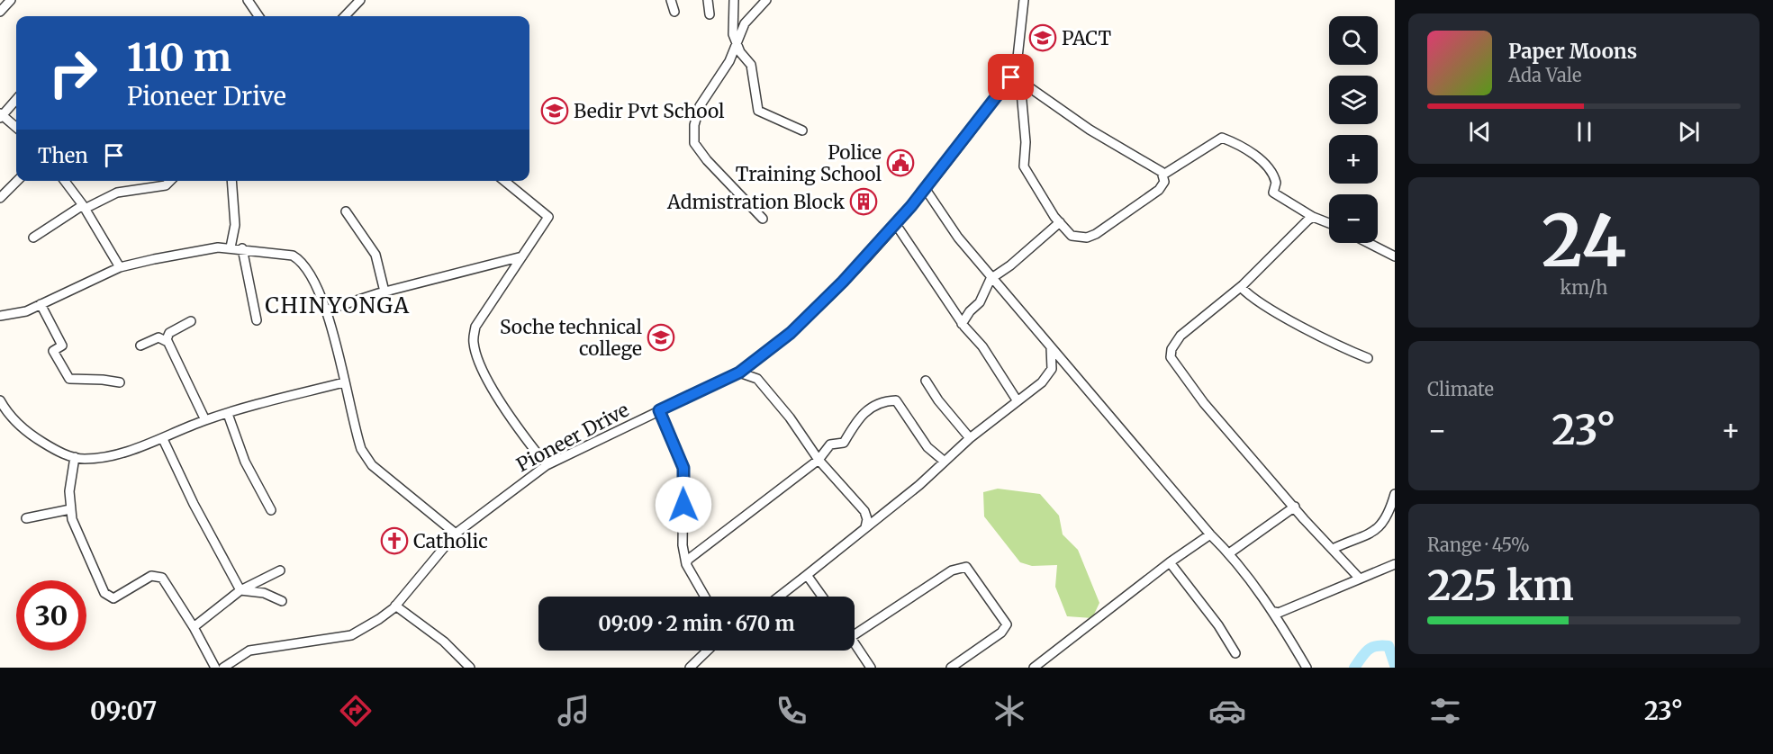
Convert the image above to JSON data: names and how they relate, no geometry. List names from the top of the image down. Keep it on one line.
{"streets":{"street":["Pioneer Drive"]},"districts":["CHINYONGA"],"places":{"school or university":["PACT","Bedir Pvt School","Soche technical college"],"public building":["Police Training School"],"building":["Admistration Block"],"church":["Catholic"]},"page":{"map_buttons":["+","−"],"turn":["110 m","Pioneer Drive"],"song":["Paper Moons","Ada Vale"],"then":"Then","tile":[["24","km/h"],"Climate",["Range · 45%","225 km"]],"heat":["−","23°","+"],"limit":"30","trip":"09:09 · 2 min · 670 m","tabs":["09:07","23°"]}}
